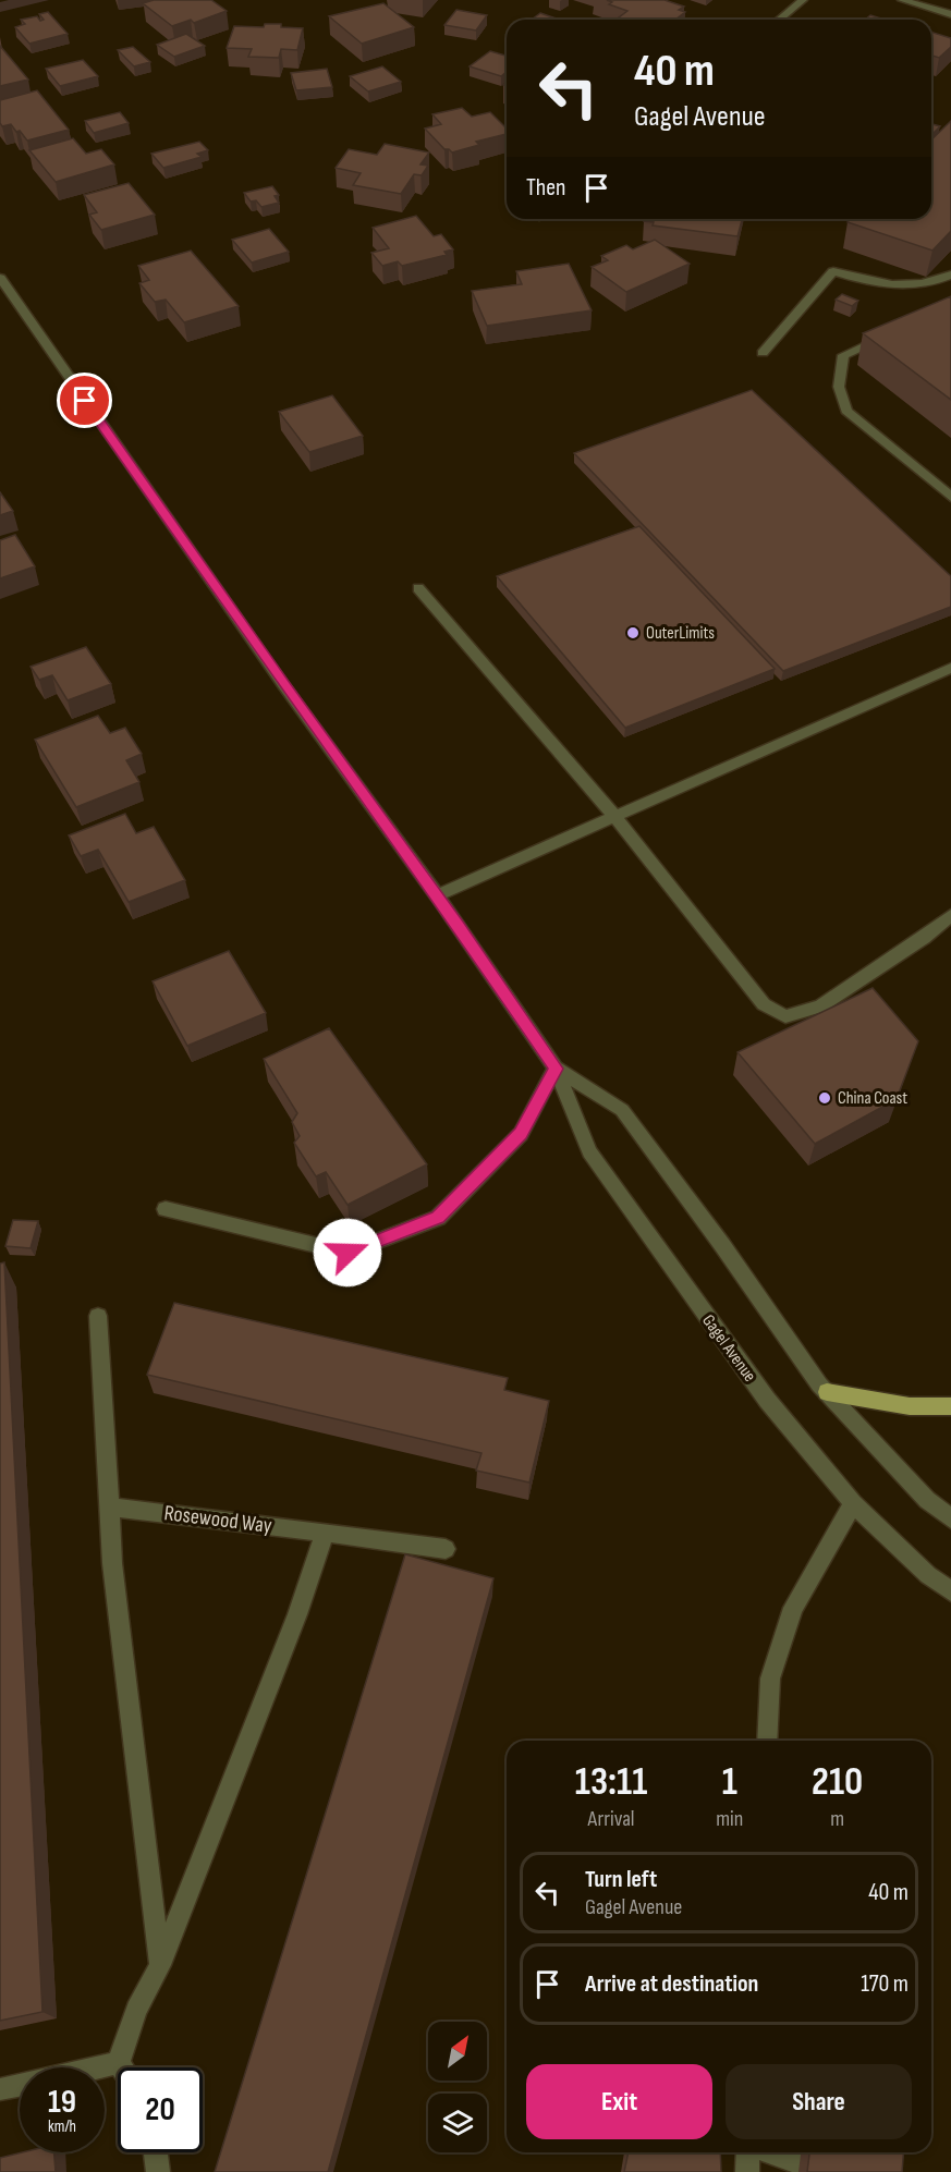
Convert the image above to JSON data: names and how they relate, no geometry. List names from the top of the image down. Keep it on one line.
{"streets":{"street":["Gagel Avenue","Rosewood Way"]},"places":["OuterLimits","China Coast"],"north":"top right","page":{"turn":["40 m","Gagel Avenue"],"then":"Then","eta":["13:11","Arrival","1","min","210","m"],"list":[{"name":"Turn left","note":"Gagel Avenue","value":"40 m"},{"name":"Arrive at destination","value":"170 m"}],"buttons":["Exit","Share"],"speed":"19 km/h","limit":"20"}}
